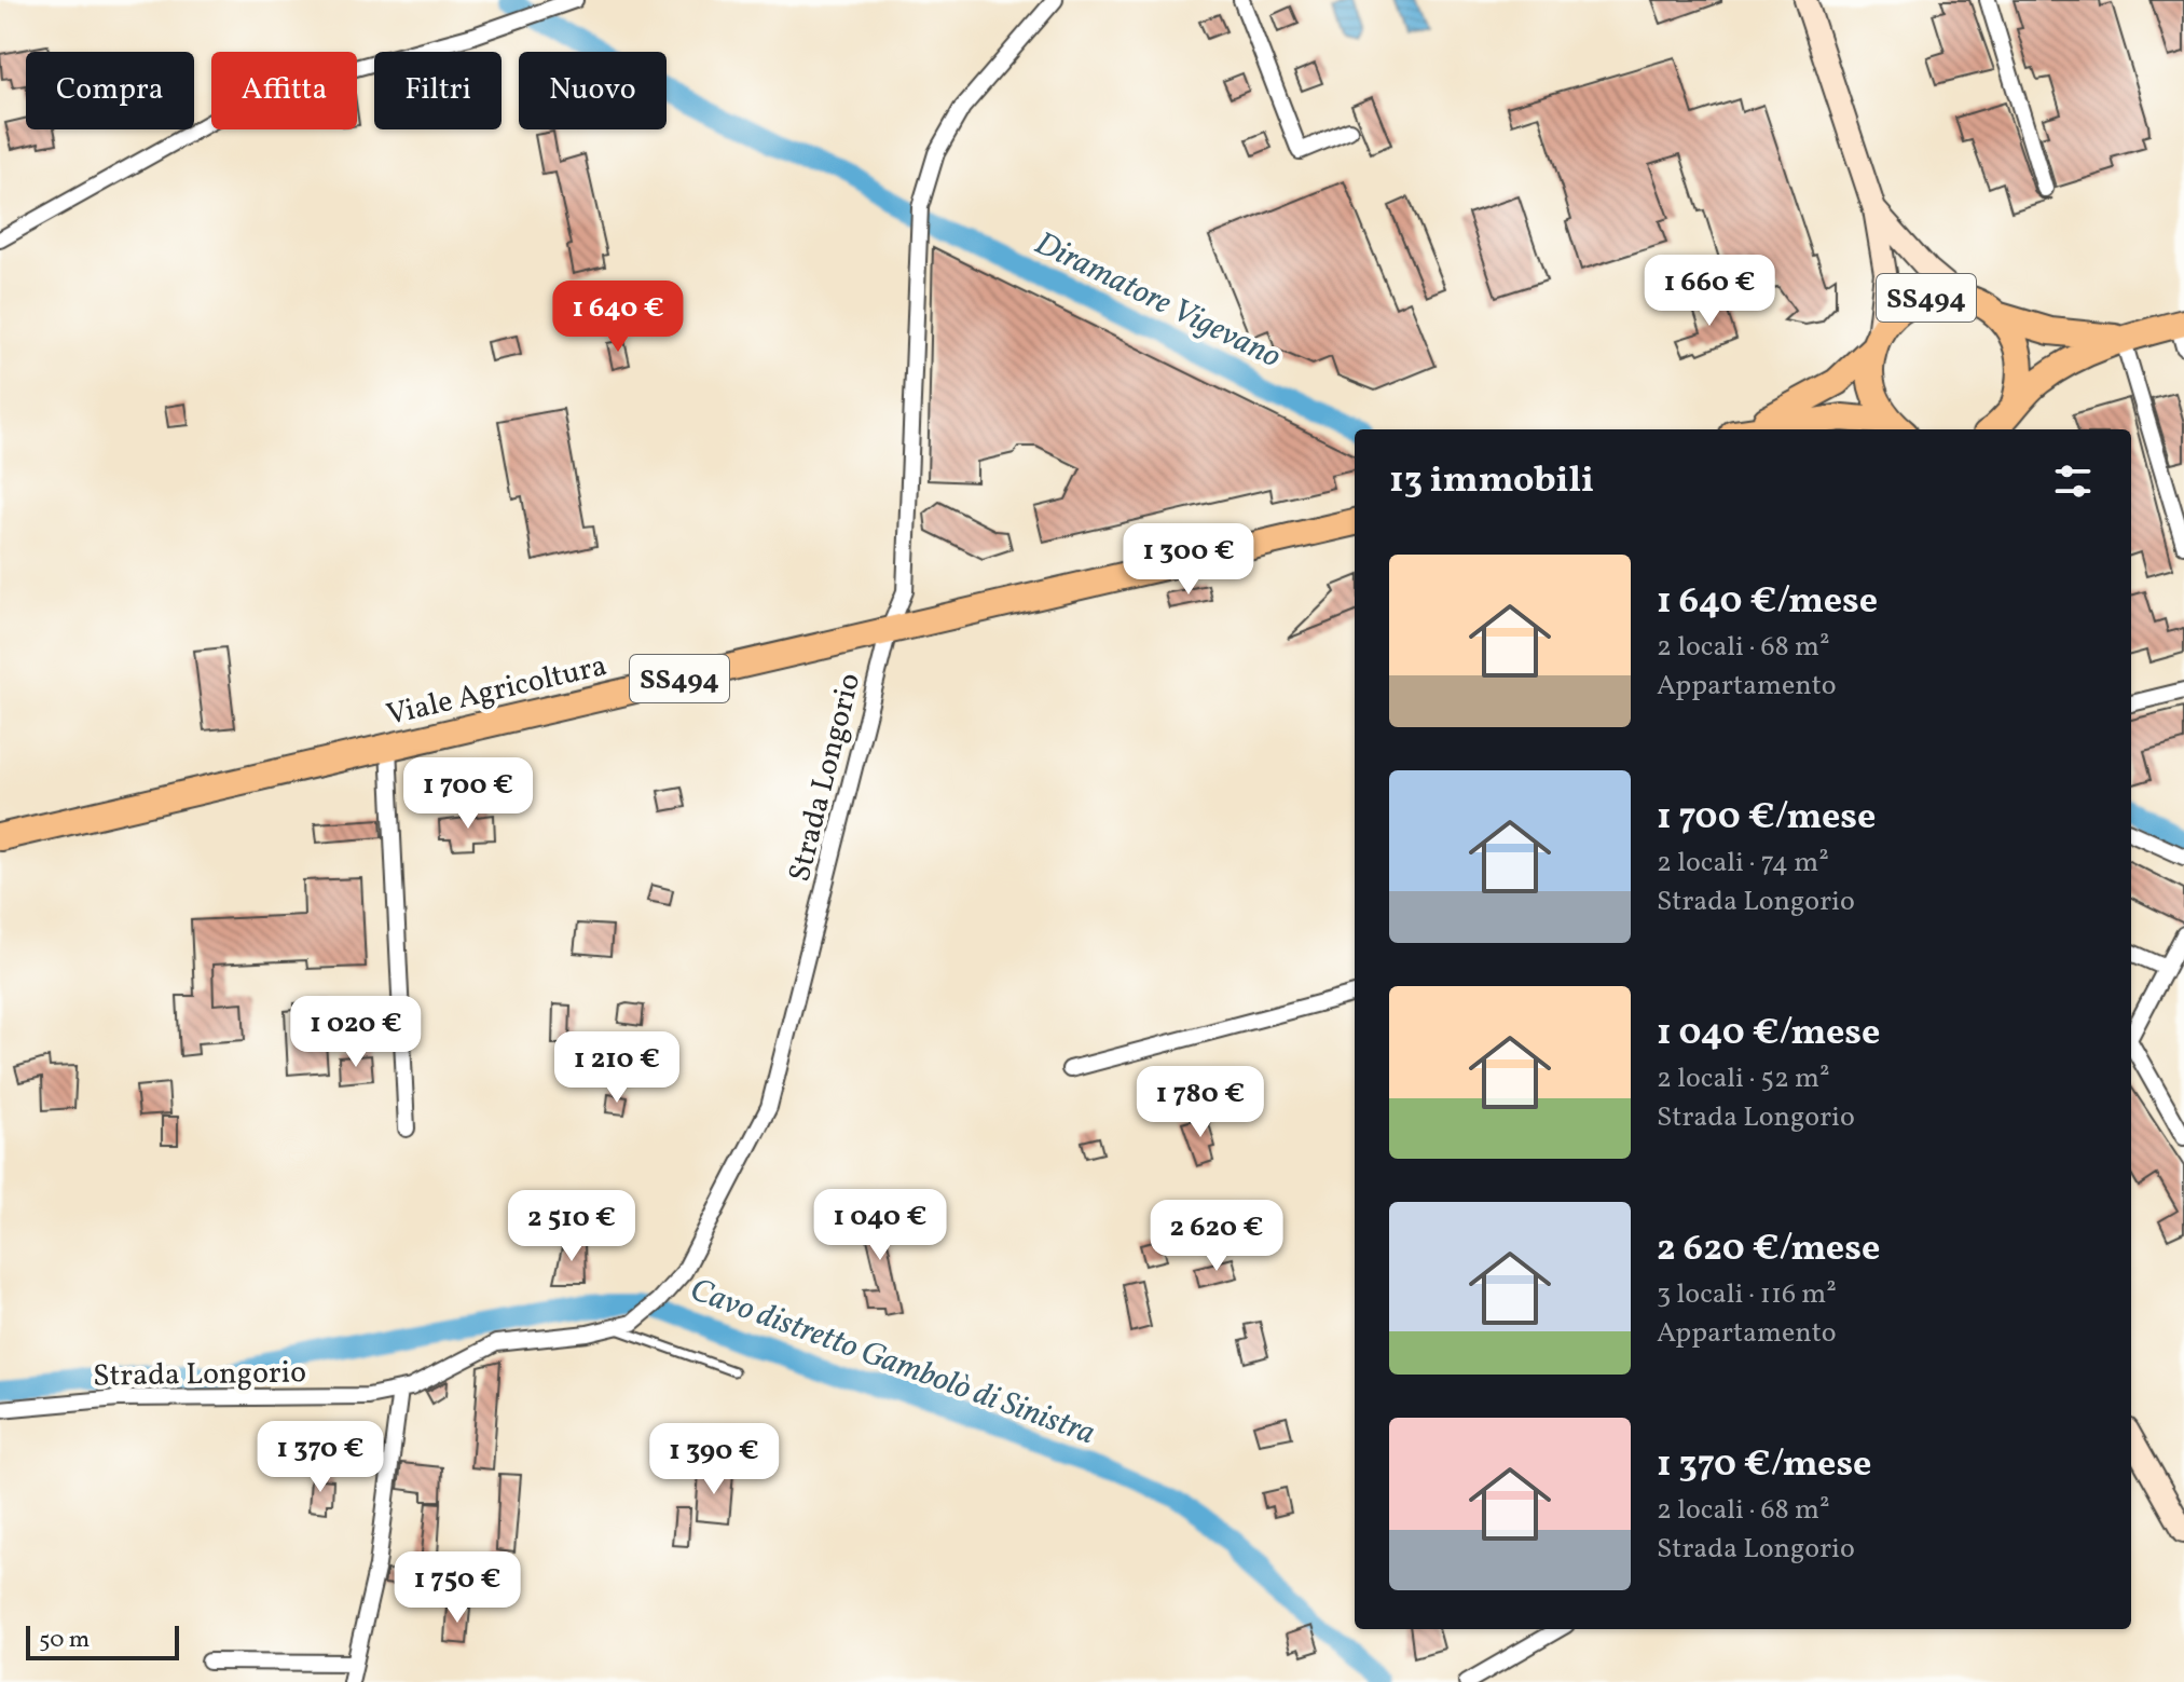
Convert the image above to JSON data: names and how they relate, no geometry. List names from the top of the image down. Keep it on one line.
{"streets":{"main road":["SS494","Viale Agricoltura"],"street":["Strada Longorio"]},"crossings":[["Viale Agricoltura","Strada Longorio"]],"water":["Diramatore Vigevano","Cavo distretto Gambolò di Sinistra"],"scale_bar":"50 m","page":{"chip":["Compra","Affitta","Filtri","Nuovo"],"price":["1 660 €","1 640 €","1 300 €","1 700 €","1 020 €","1 210 €","1 780 €","1 040 €","2 510 €","2 620 €","1 370 €","1 390 €","1 750 €"],"heading":"13 immobili","list":[{"name":"1 640 €/mese","note":"2 locali · 68 m² · Appartamento"},{"name":"1 700 €/mese","note":"2 locali · 74 m² · Strada Longorio"},{"name":"1 040 €/mese","note":"2 locali · 52 m² · Strada Longorio"},{"name":"2 620 €/mese","note":"3 locali · 116 m² · Appartamento"},{"name":"1 370 €/mese","note":"2 locali · 68 m² · Strada Longorio"}],"scale":"50 m"}}
